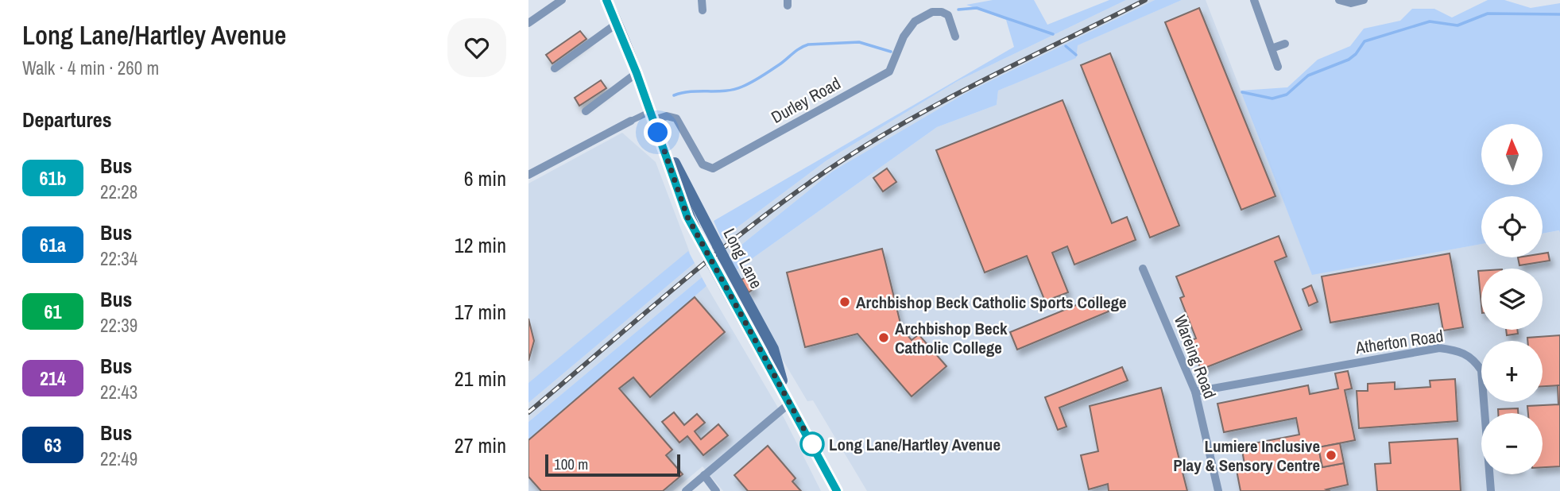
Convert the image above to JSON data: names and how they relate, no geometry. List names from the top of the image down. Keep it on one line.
{"streets":{"main road":["Long Lane"],"street":["Durley Road","Atherton Road","Wareing Road"]},"crossings":[["Durley Road","Long Lane"],["Atherton Road","Wareing Road"]],"places":["Archbishop Beck Catholic Sports College","Archbishop Beck Catholic College","Long Lane/Hartley Avenue","Lumiere Inclusive Play & Sensory Centre"],"lines":["bus line 61b"],"scale_bar":"100 m","north":"top","page":{"heading":[["Long Lane/Hartley Avenue","Walk · 4 min · 260 m"],"Departures"],"map_buttons":["+","−"],"list":[{"mark":"61b","name":"Bus","note":"22:28","value":"6 min"},{"mark":"61a","name":"Bus","note":"22:34","value":"12 min"},{"mark":"61","name":"Bus","note":"22:39","value":"17 min"},{"mark":"214","name":"Bus","note":"22:43","value":"21 min"},{"mark":"63","name":"Bus","note":"22:49","value":"27 min"}],"scale":"100 m"}}
